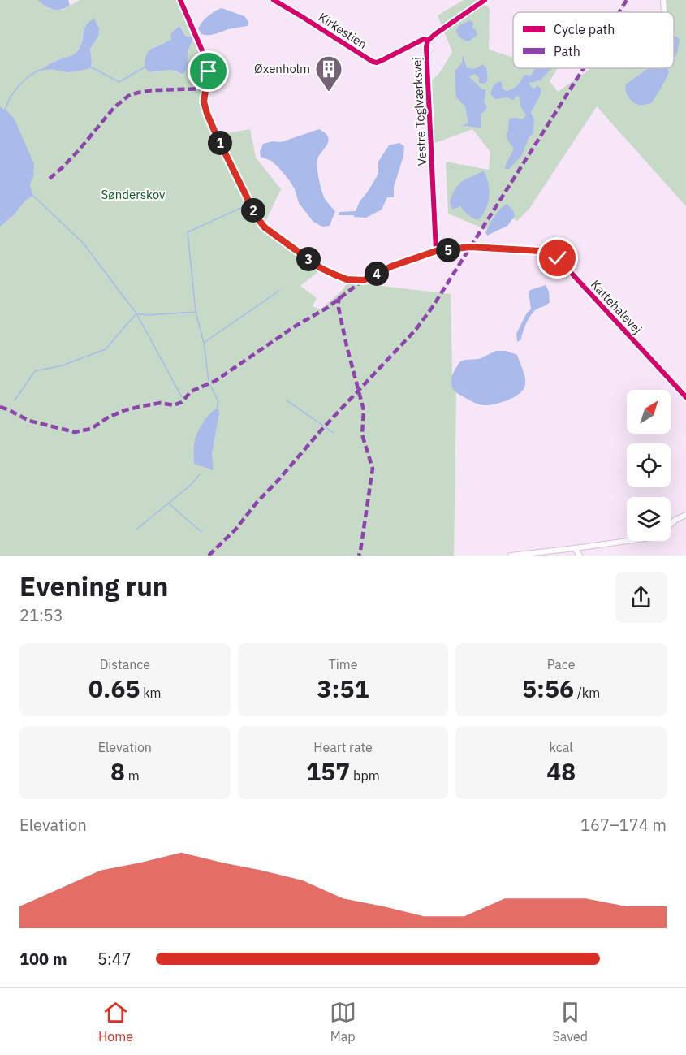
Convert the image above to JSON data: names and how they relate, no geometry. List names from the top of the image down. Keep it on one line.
{"streets":{"street":["Vestre Teglværksvej","Kattehalevej"],"cycle path":["Kirkestien"]},"crossings":[["Vestre Teglværksvej","Kattehalevej"]],"parks":["Sønderskov"],"places":{"building":["Øxenholm"]},"legend":["Cycle path","Path"],"north":"top right","page":{"pins":["1","2","5","3","4"],"heading":["Evening run","21:53"],"stats":[["Distance","0.65 km"],["Time","3:51"],["Pace","5:56 /km"],["Elevation","8 m"],["Heart rate","157 bpm"],["kcal","48"]],"chart":["Elevation","167–174 m"],"list":[{"name":"100 m","note":"5:47"}],"tabs":["Home","Map","Saved"]}}
